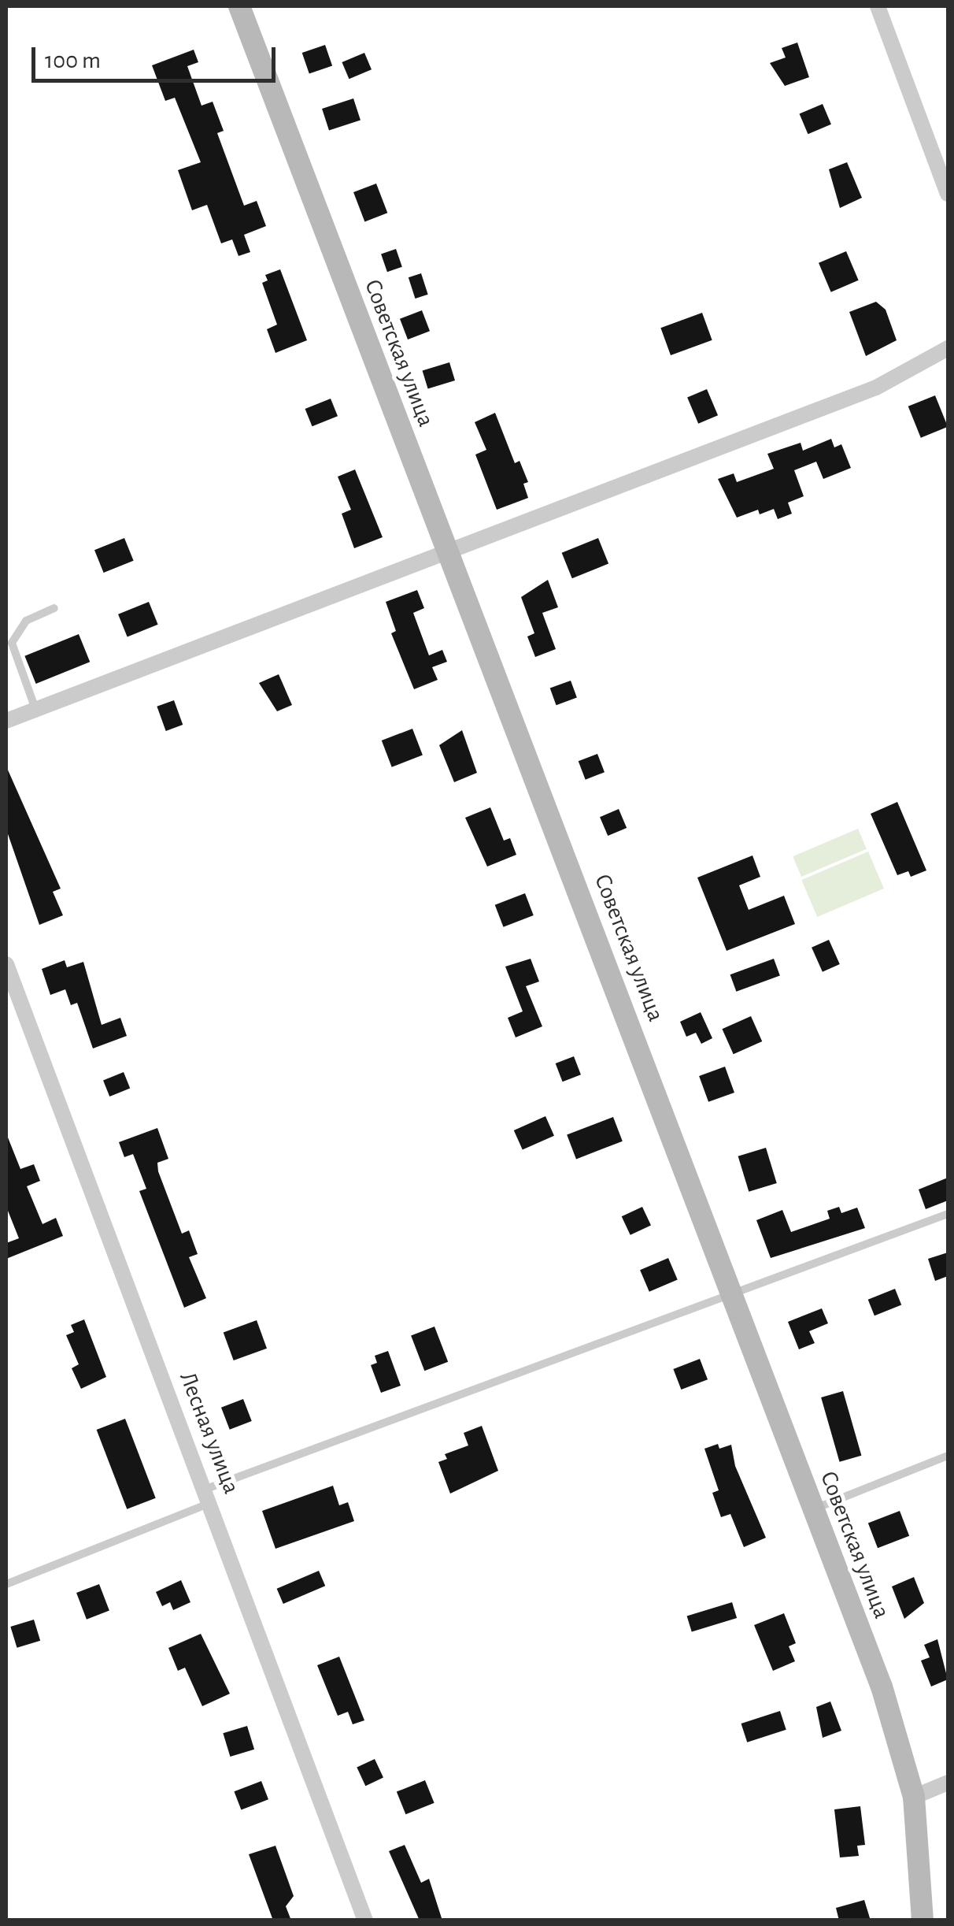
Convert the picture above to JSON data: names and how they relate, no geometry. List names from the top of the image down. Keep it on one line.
{"streets":{"street":["Советская улица","Лесная улица"]},"scale_bar":"100 m"}
